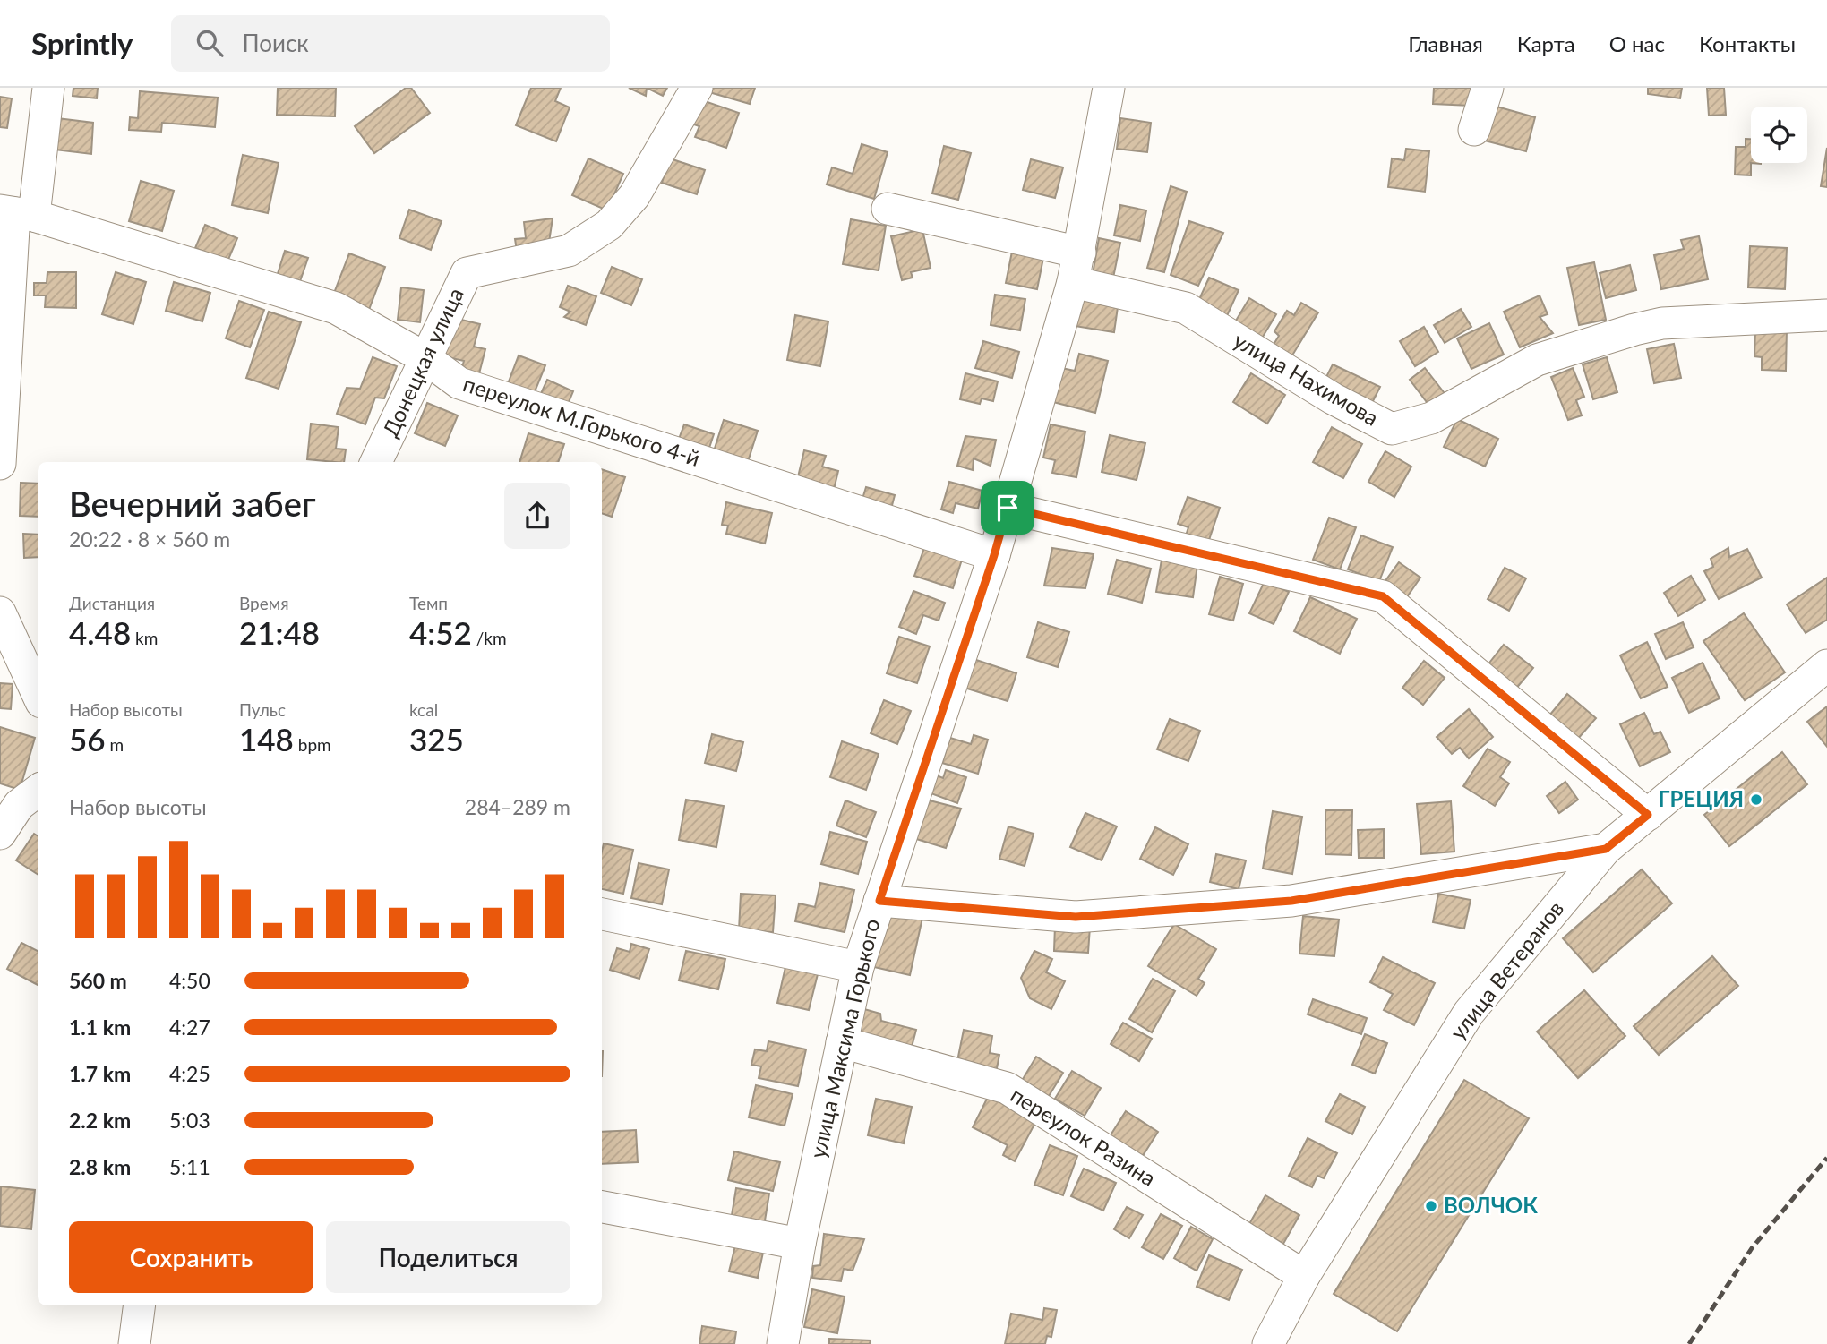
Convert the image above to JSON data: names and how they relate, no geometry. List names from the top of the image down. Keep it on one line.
{"streets":{"street":["Донецкая улица","улица Нахимова","переулок М.Горького 4-й","улица Ветеранов","улица Максима Горького","переулок Разина"]},"crossings":[["Донецкая улица","переулок М.Горького 4-й"],["улица Нахимова","улица Максима Горького"],["переулок М.Горького 4-й","улица Максима Горького"],["улица Ветеранов","переулок Разина"],["улица Максима Горького","переулок Разина"]],"places":["ГРЕЦИЯ","ВОЛЧОК"],"page":{"header":"Sprintly","search":"Поиск","nav":["Главная","Карта","О нас","Контакты"],"heading":["Вечерний забег","20:22 · 8 × 560 m"],"stats":[["Дистанция","4.48 km"],["Время","21:48"],["Темп","4:52 /km"],["Набор высоты","56 m"],["Пульс","148 bpm"],["kcal","325"]],"chart":["Набор высоты","284–289 m"],"list":[{"name":"560 m","note":"4:50"},{"name":"1.1 km","note":"4:27"},{"name":"1.7 km","note":"4:25"},{"name":"2.2 km","note":"5:03"},{"name":"2.8 km","note":"5:11"}],"buttons":["Сохранить","Поделиться"]}}
